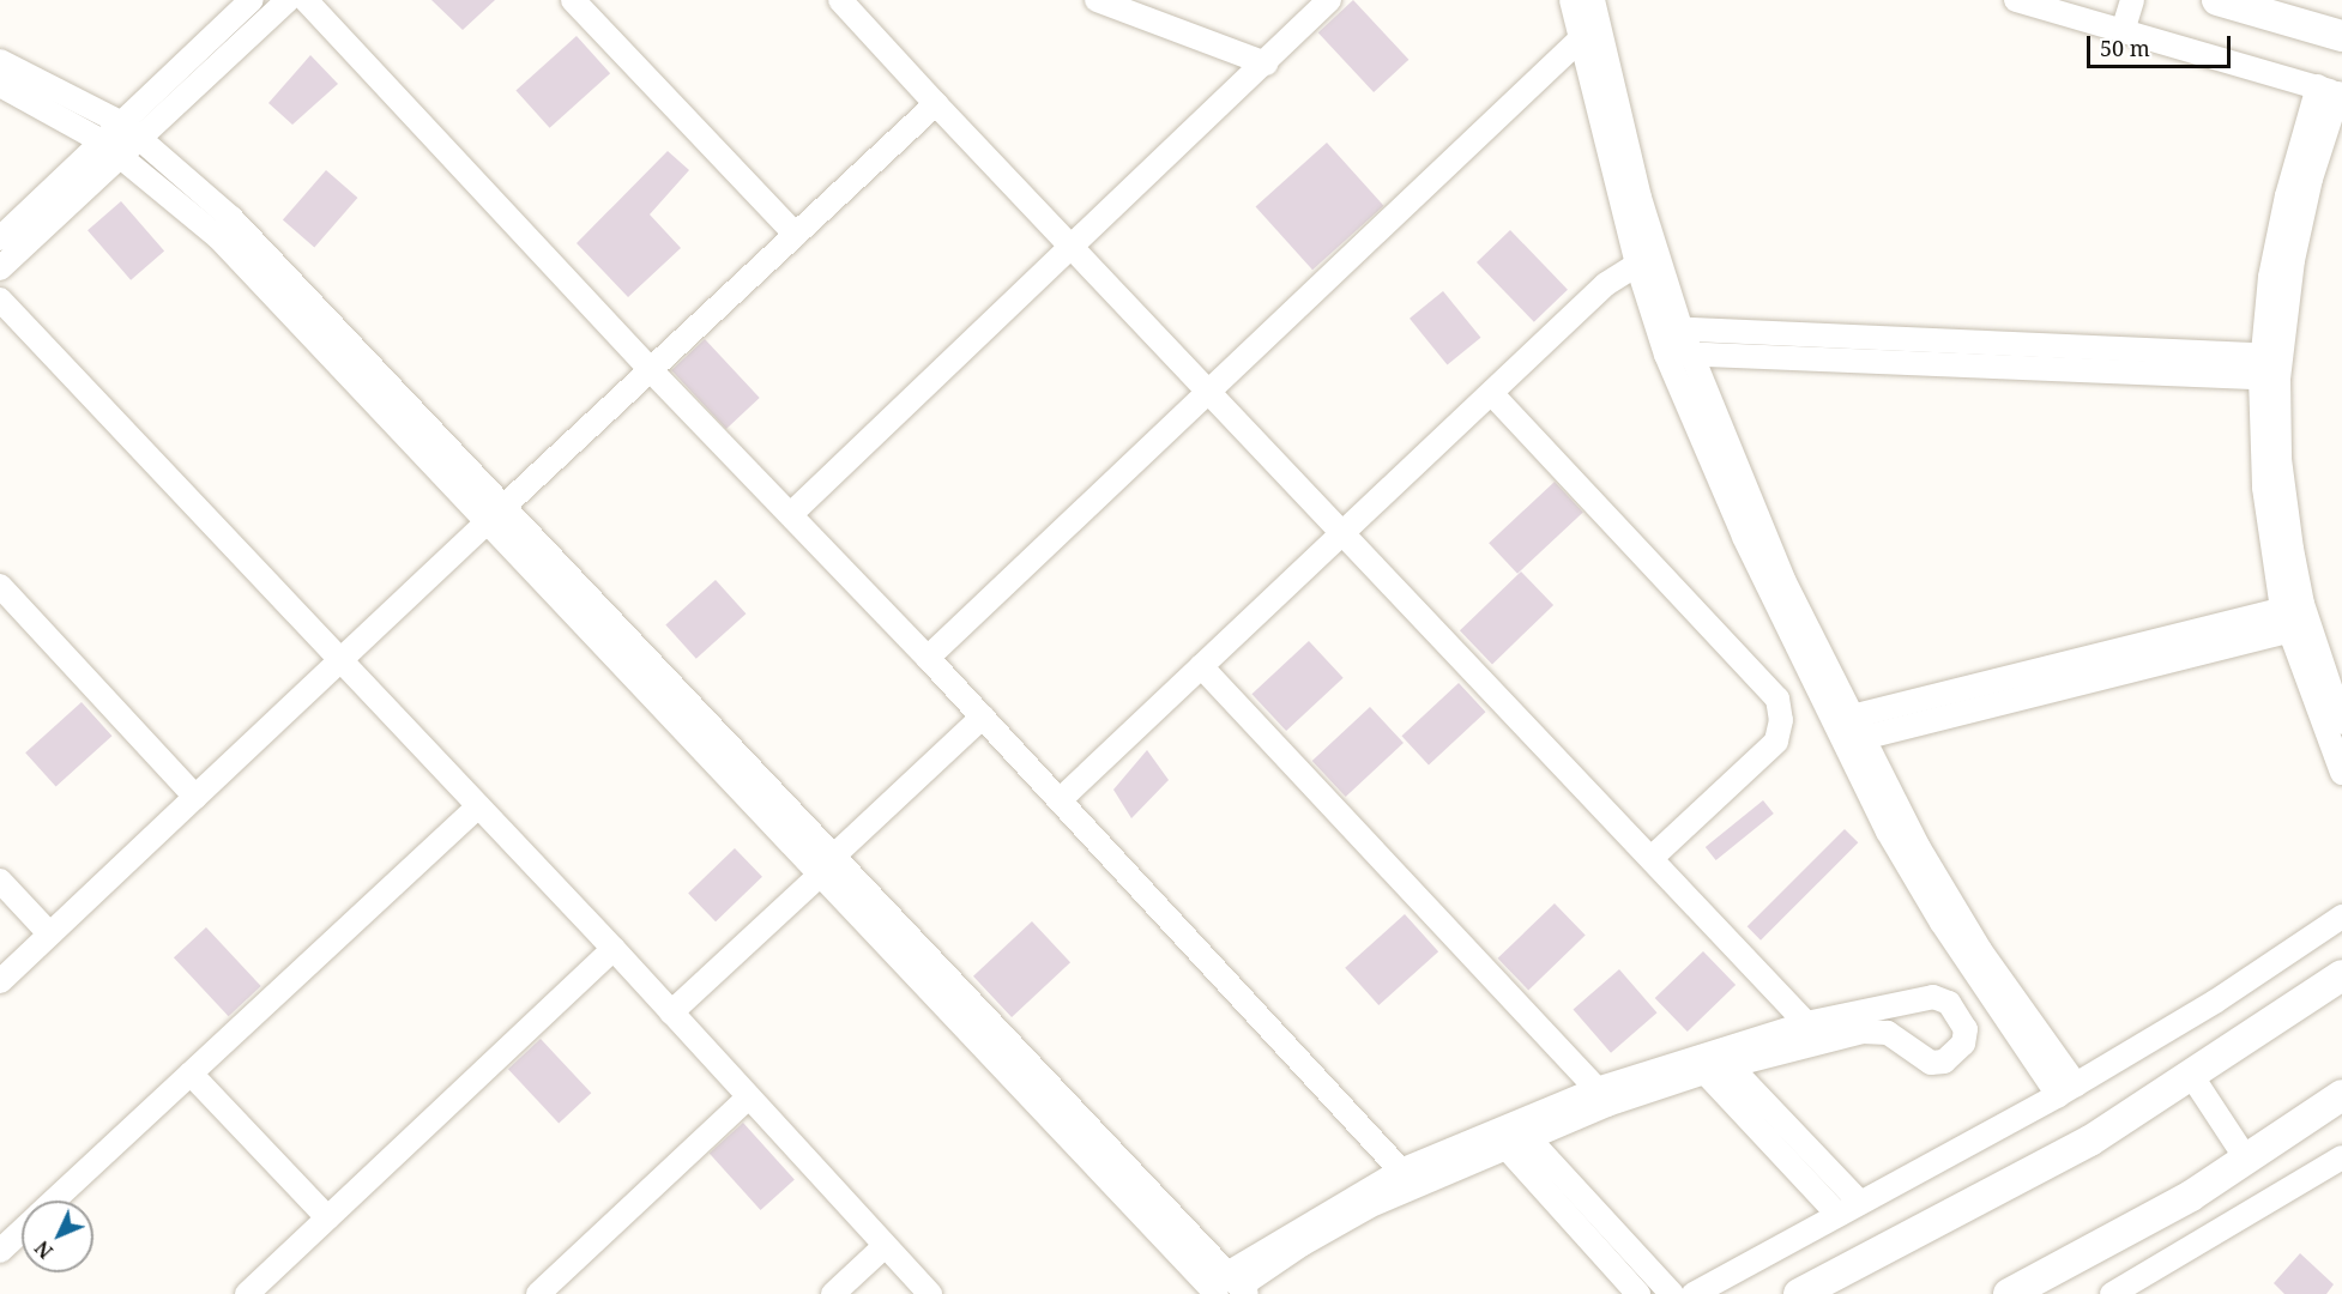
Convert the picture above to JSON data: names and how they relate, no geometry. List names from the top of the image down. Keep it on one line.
{"scale_bar":"50 m","north":"bottom left"}
